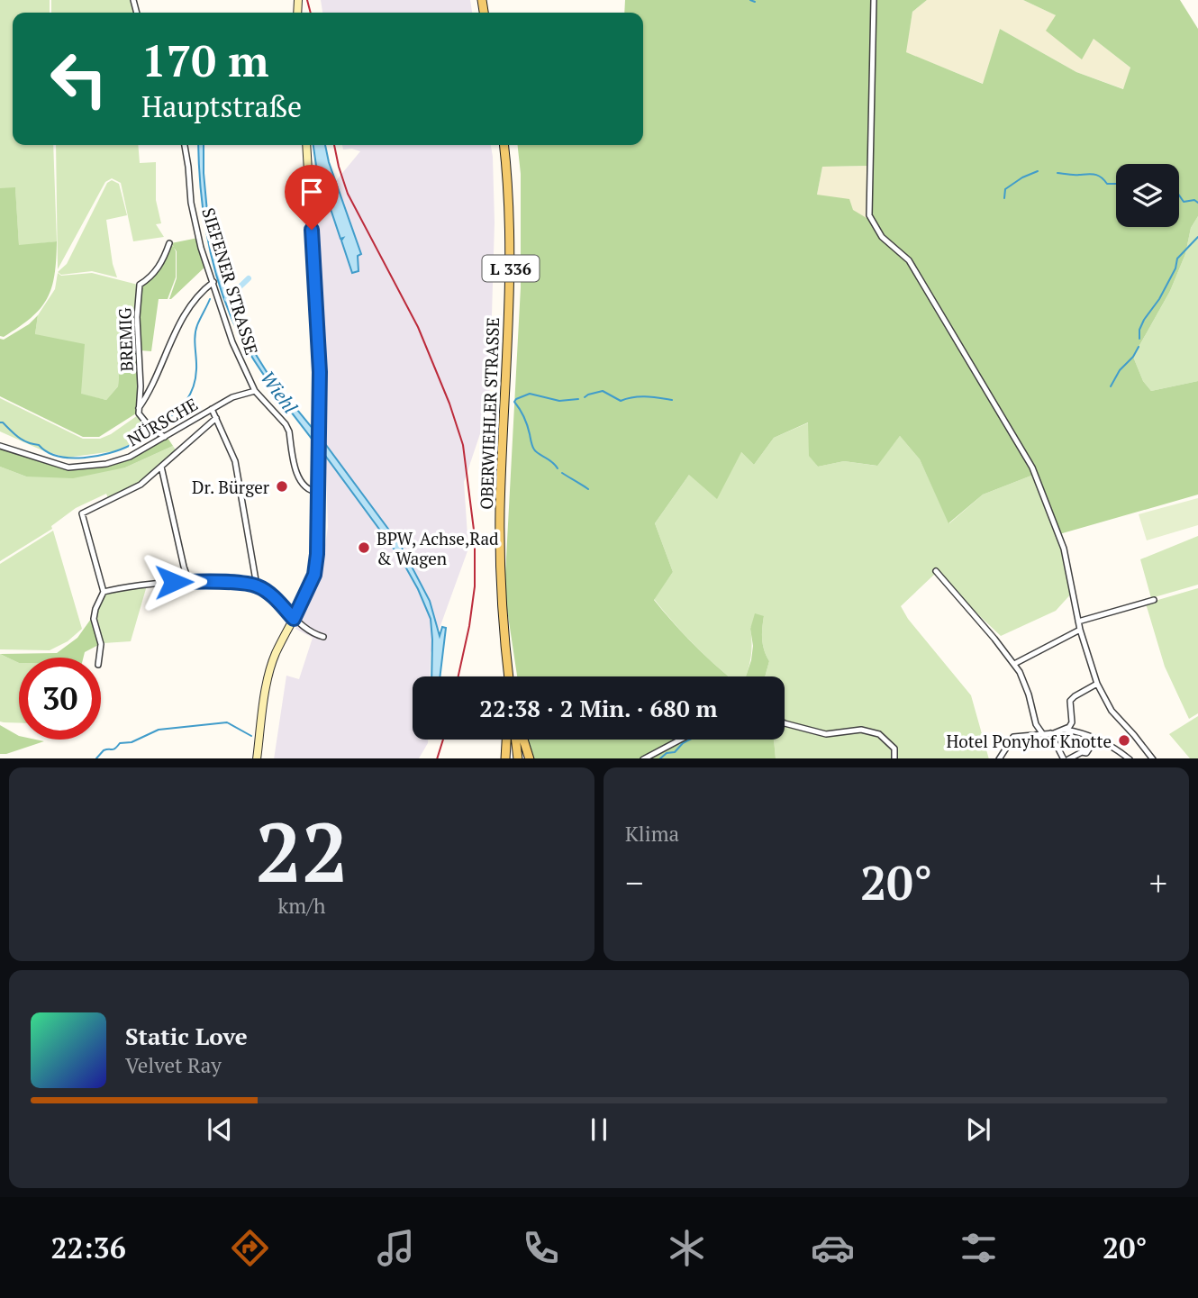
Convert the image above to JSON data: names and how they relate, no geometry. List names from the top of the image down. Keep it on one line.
{"streets":{"main road":["L 336","OBERWIEHLER STRASSE"],"street":["SIEFENER STRASSE","BREMIG","NÜRSCHE"]},"crossings":[["SIEFENER STRASSE","BREMIG"],["SIEFENER STRASSE","NÜRSCHE"]],"water":["Wiehl"],"places":["Dr. Bürger","BPW, Achse,Rad & Wagen","Hotel Ponyhof Knotte"],"page":{"turn":["170 m","Hauptstraße"],"limit":"30","trip":"22:38 · 2 Min. · 680 m","tile":[["22","km/h"],"Klima"],"heat":["−","20°","+"],"song":["Static Love","Velvet Ray"],"tabs":["22:36","20°"]}}
